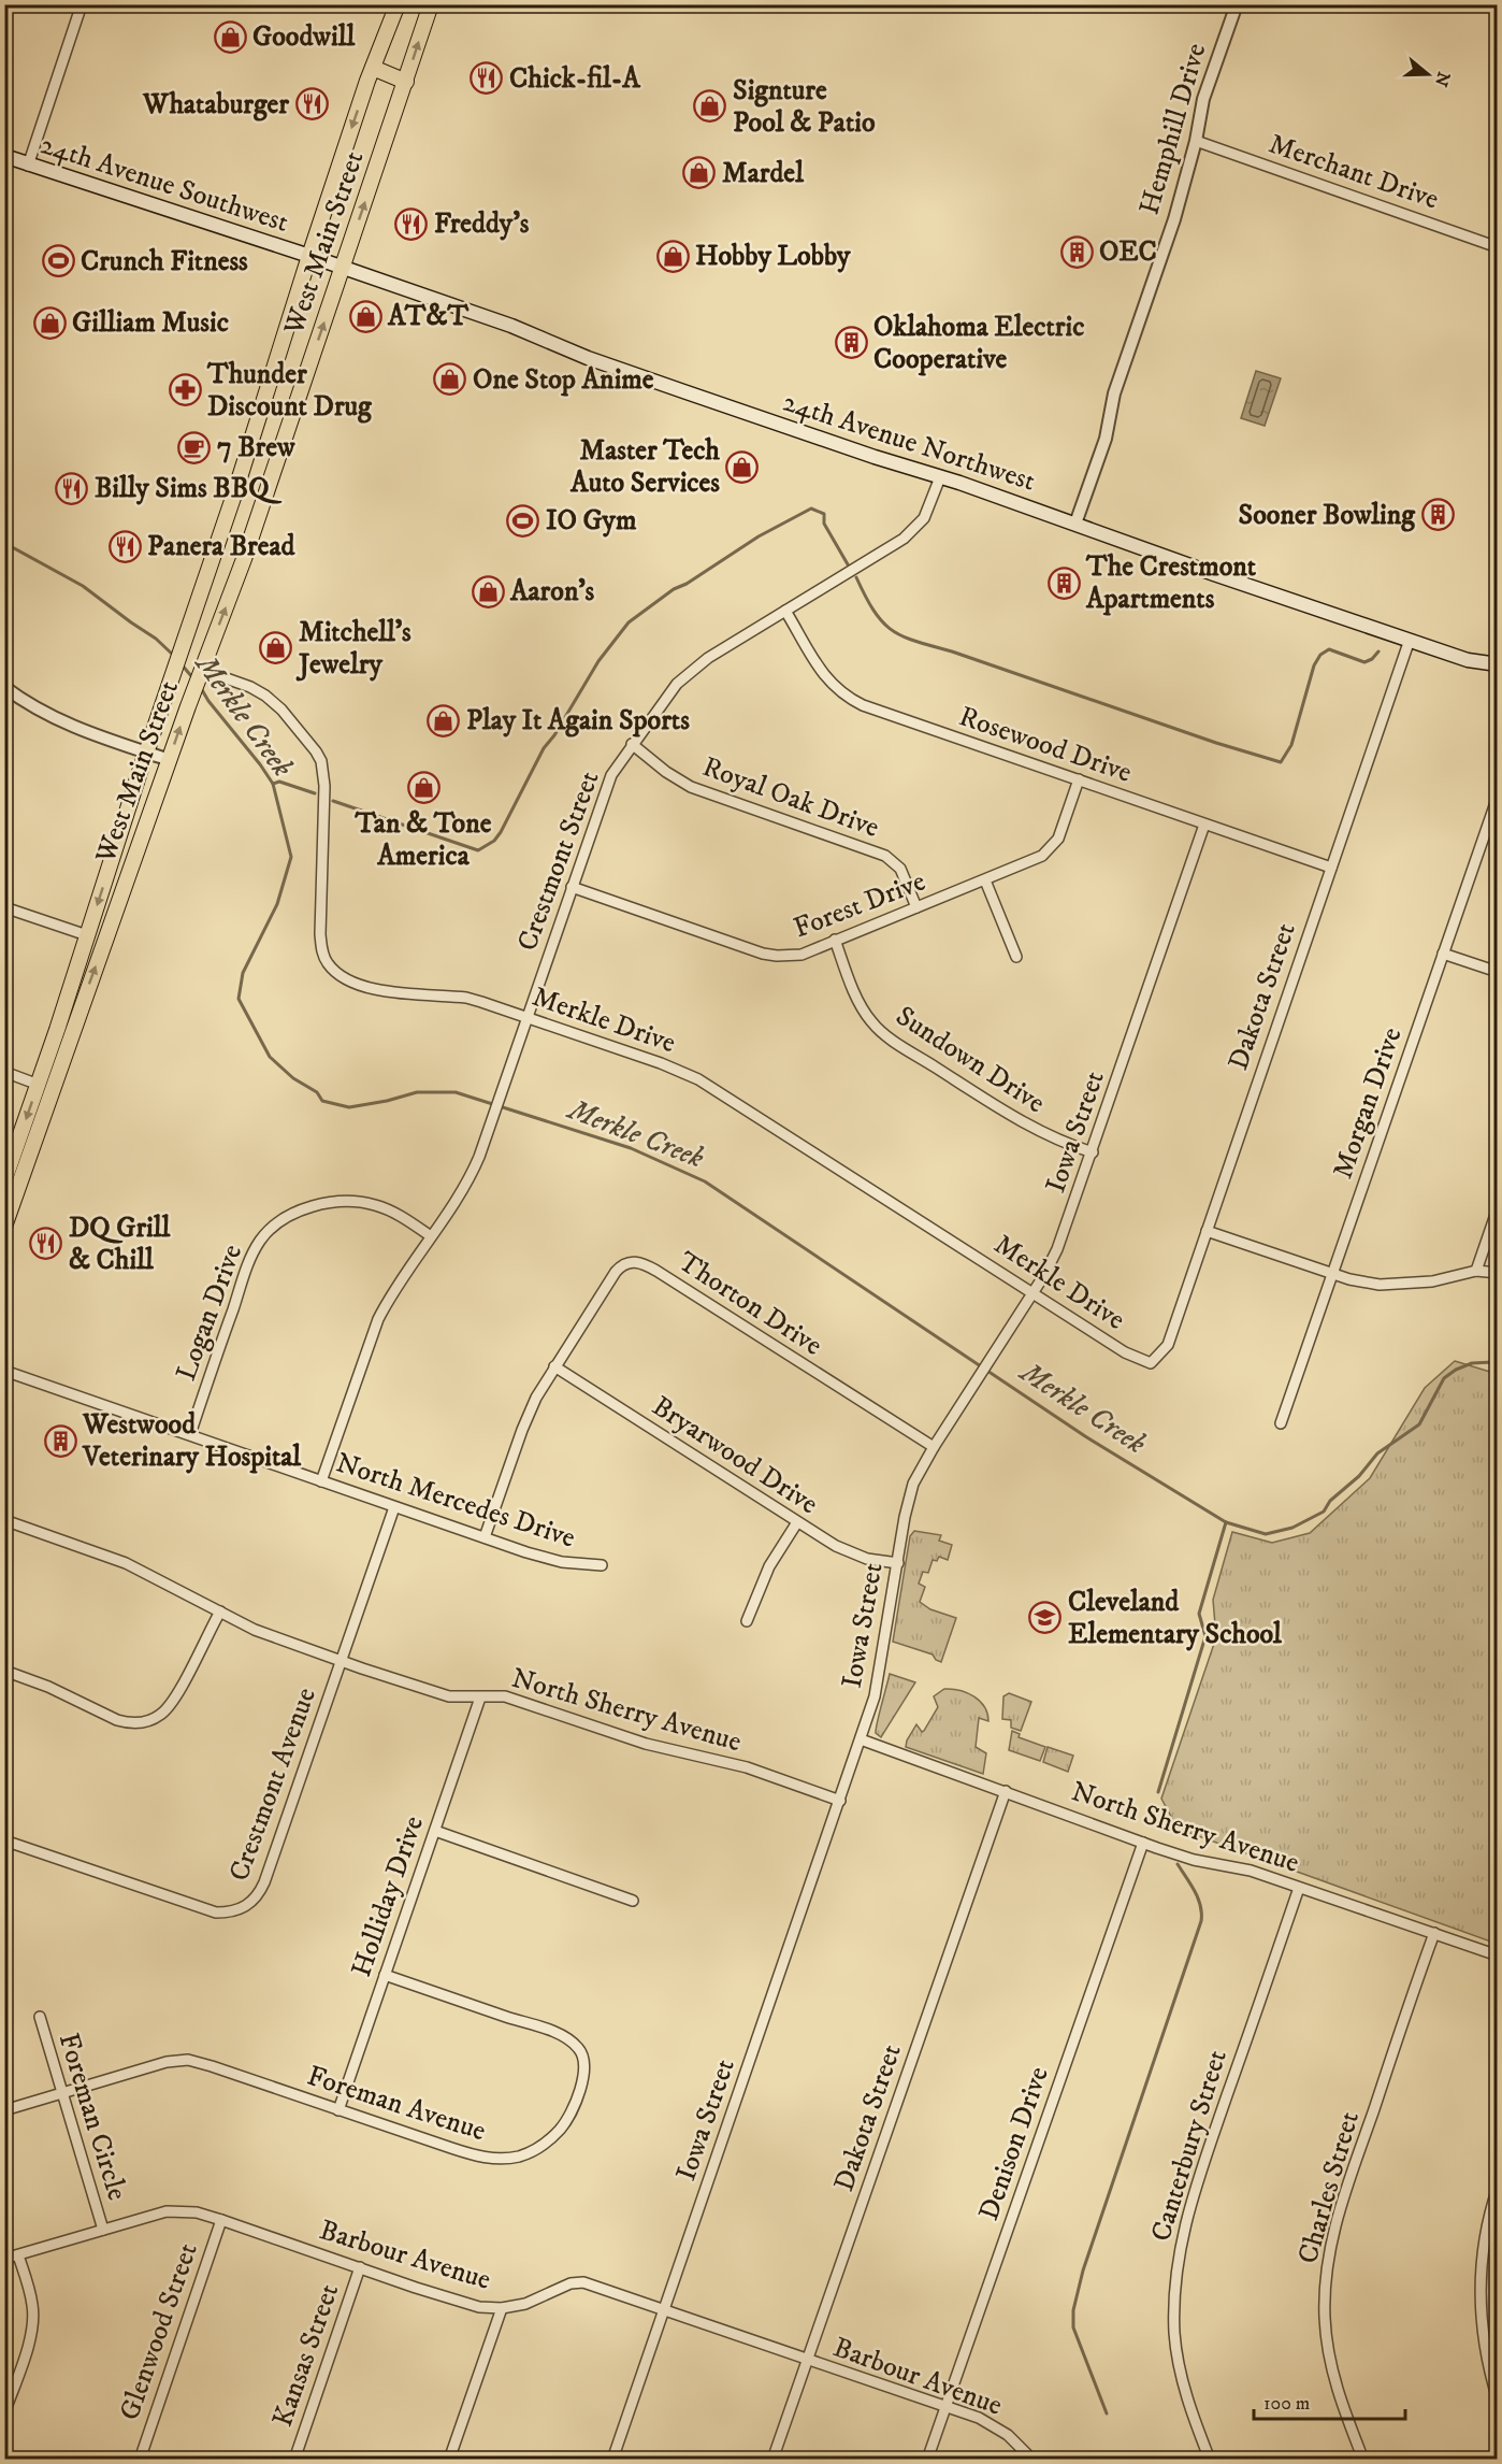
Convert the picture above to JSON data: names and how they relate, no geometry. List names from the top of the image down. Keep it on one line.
{"streets":{"main road":["24th Avenue Southwest","West Main Street","24th Avenue Northwest"],"street":["Hemphill Drive","Merchant Drive","Rosewood Drive","Royal Oak Drive","Crestmont Street","Forest Drive","Dakota Street","Merkle Drive","Sundown Drive","Morgan Drive","Iowa Street","Thorton Drive","Logan Drive","Bryarwood Drive","North Mercedes Drive","North Sherry Avenue","Crestmont Avenue","Holliday Drive","Foreman Avenue","Foreman Circle","Denison Drive","Canterbury Street","Charles Street","Barbour Avenue","Glenwood Street","Kansas Street"]},"crossings":[["Hemphill Drive","Merchant Drive"],["Hemphill Drive","24th Avenue Northwest"],["24th Avenue Southwest","West Main Street"],["24th Avenue Southwest","24th Avenue Northwest"],["West Main Street","24th Avenue Northwest"],["West Main Street","Merkle Drive"],["24th Avenue Northwest","Crestmont Street"],["24th Avenue Northwest","Dakota Street"],["Rosewood Drive","Crestmont Street"],["Rosewood Drive","Forest Drive"],["Rosewood Drive","Dakota Street"],["Rosewood Drive","Iowa Street"],["Royal Oak Drive","Crestmont Street"],["Royal Oak Drive","Forest Drive"],["Crestmont Street","Forest Drive"],["Crestmont Street","Merkle Drive"],["Crestmont Street","Logan Drive"],["Crestmont Street","North Mercedes Drive"],["Forest Drive","Sundown Drive"],["Dakota Street","Merkle Drive"],["Dakota Street","North Sherry Avenue"],["Dakota Street","Barbour Avenue"],["Merkle Drive","Iowa Street"],["Sundown Drive","Iowa Street"],["Iowa Street","Thorton Drive"],["Iowa Street","Bryarwood Drive"],["Iowa Street","North Sherry Avenue"],["Iowa Street","Barbour Avenue"],["Thorton Drive","Bryarwood Drive"],["Logan Drive","North Mercedes Drive"],["North Mercedes Drive","Crestmont Avenue"],["North Sherry Avenue","Crestmont Avenue"],["North Sherry Avenue","Holliday Drive"],["North Sherry Avenue","Denison Drive"],["North Sherry Avenue","Canterbury Street"],["North Sherry Avenue","Charles Street"],["Holliday Drive","Foreman Avenue"],["Foreman Avenue","Foreman Circle"],["Foreman Circle","Barbour Avenue"],["Denison Drive","Barbour Avenue"],["Barbour Avenue","Glenwood Street"],["Barbour Avenue","Kansas Street"]],"water":["Merkle Creek"],"places":{"shop":["Goodwill","Signture Pool & Patio","Mardel","Hobby Lobby","AT&T","Gilliam Music","One Stop Anime","Master Tech Auto Services","Aaron's","Mitchell's Jewelry","Play It Again Sports","Tan & Tone America"],"restaurant":["Chick-fil-A","Whataburger","Freddy's","Billy Sims BBQ","Panera Bread","DQ Grill & Chill"],"building":["OEC","Oklahoma Electric Cooperative","Sooner Bowling","The Crestmont Apartments","Westwood Veterinary Hospital"],"sports":["Crunch Fitness","IO Gym"],"pharmacy":["Thunder Discount Drug"],"cafe":["7 Brew"],"school or university":["Cleveland Elementary School"]},"scale_bar":"100 m","north":"right"}
